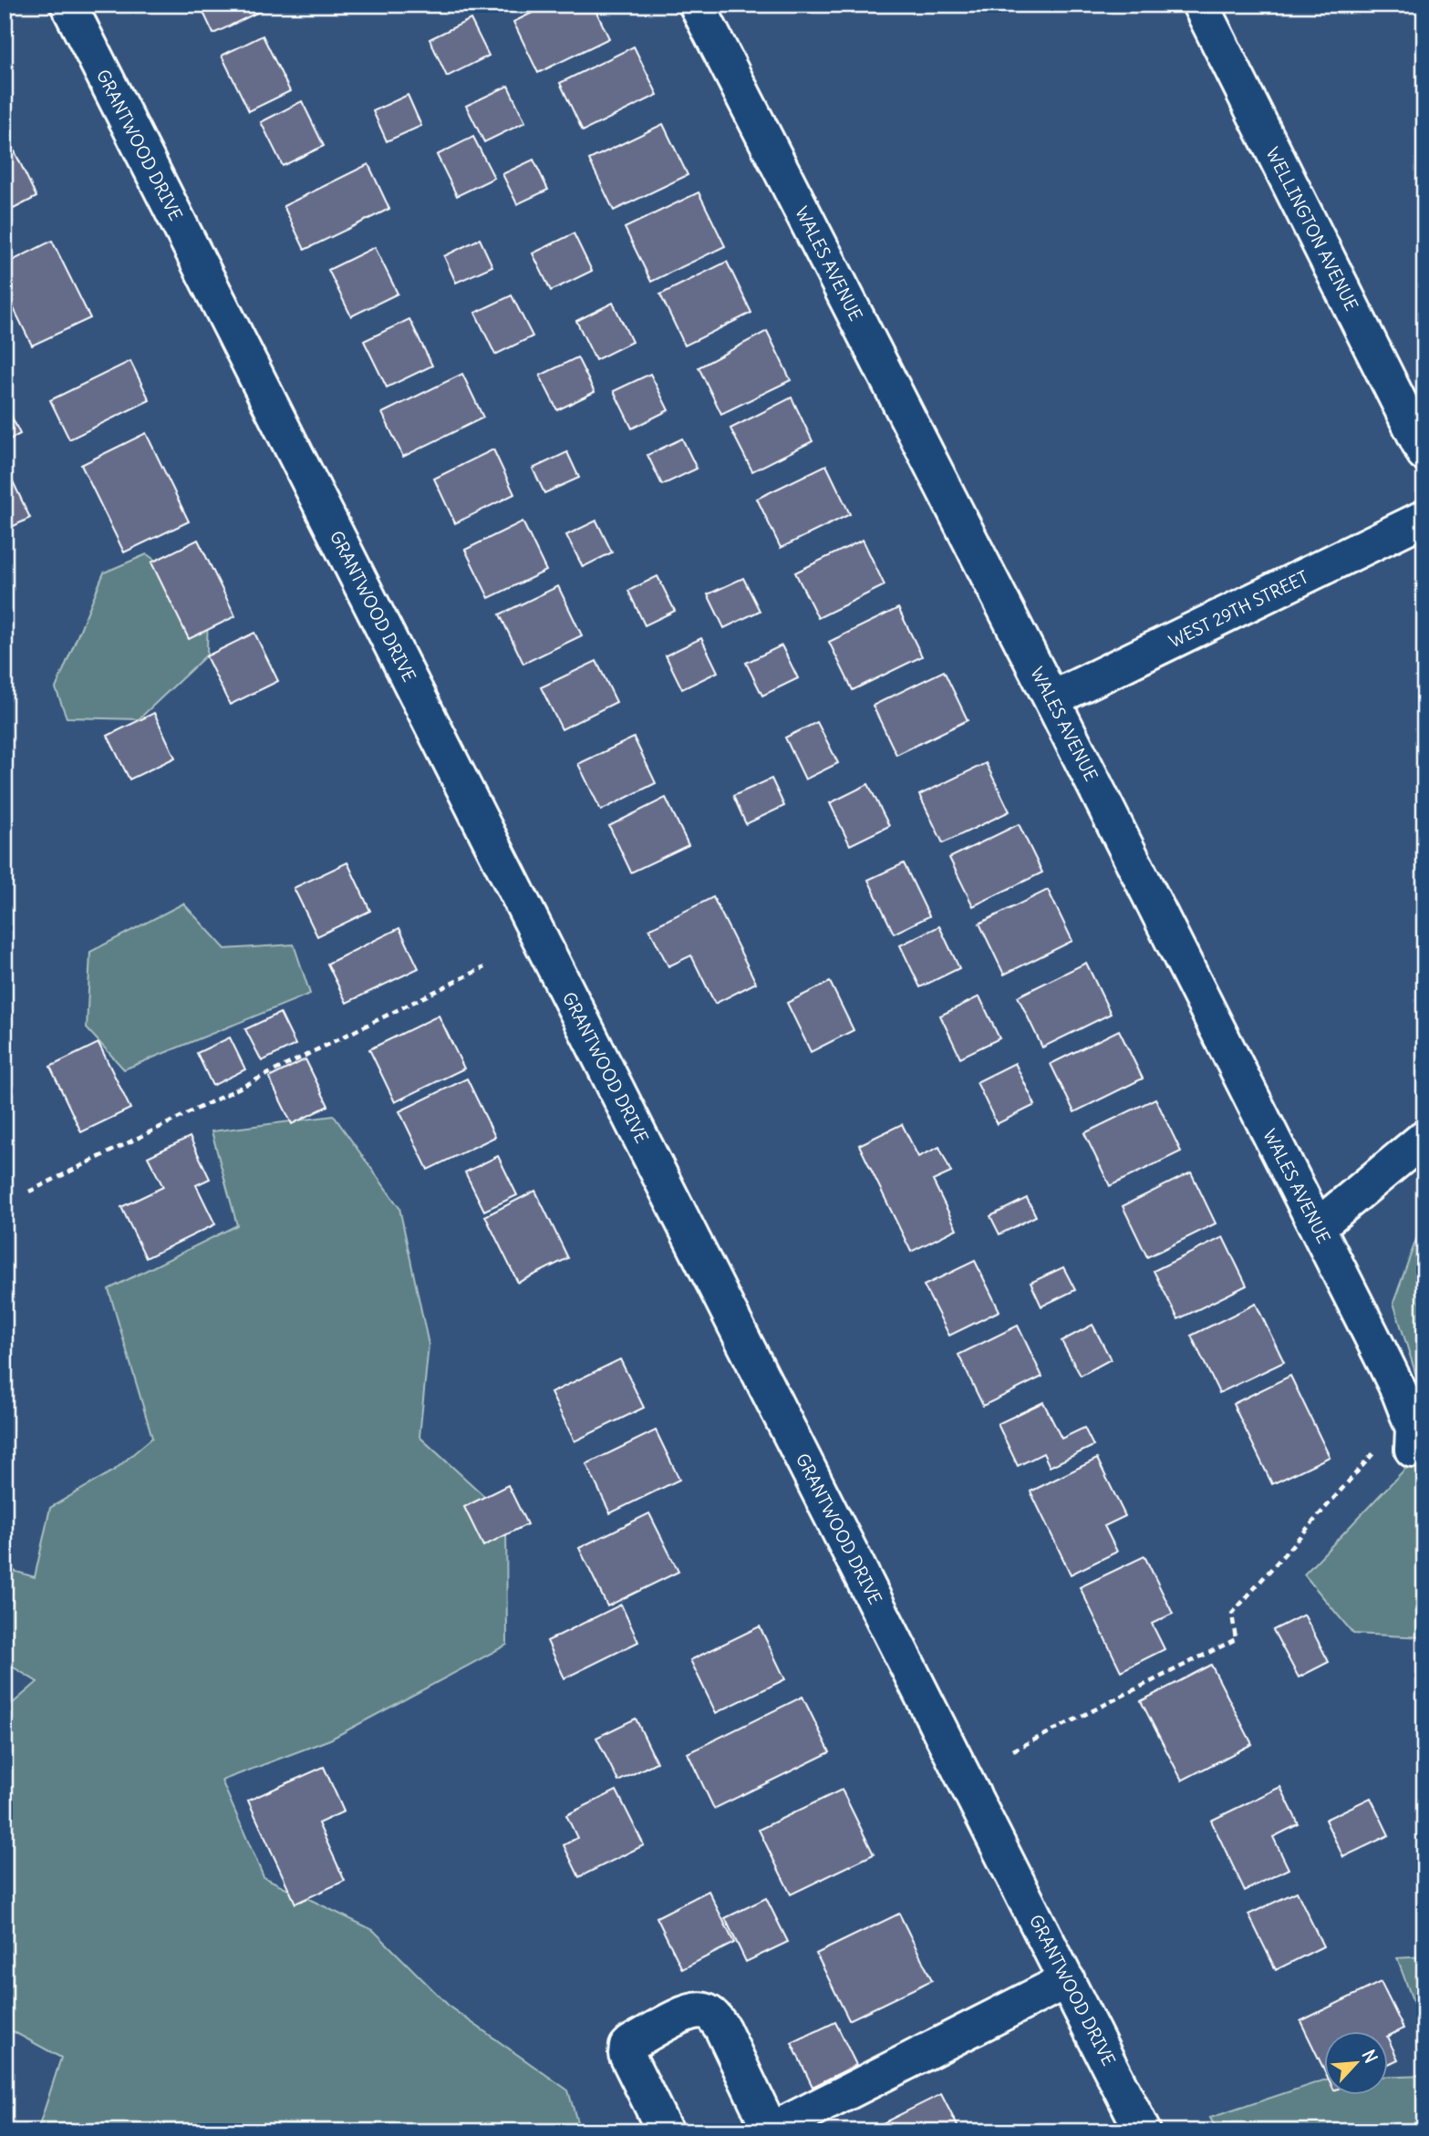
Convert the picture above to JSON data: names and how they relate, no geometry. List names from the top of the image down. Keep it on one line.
{"streets":{"street":["GRANTWOOD DRIVE","WELLINGTON AVENUE","WALES AVENUE","WEST 29TH STREET"]},"crossings":[["WALES AVENUE","WEST 29TH STREET"]],"north":"top right"}
